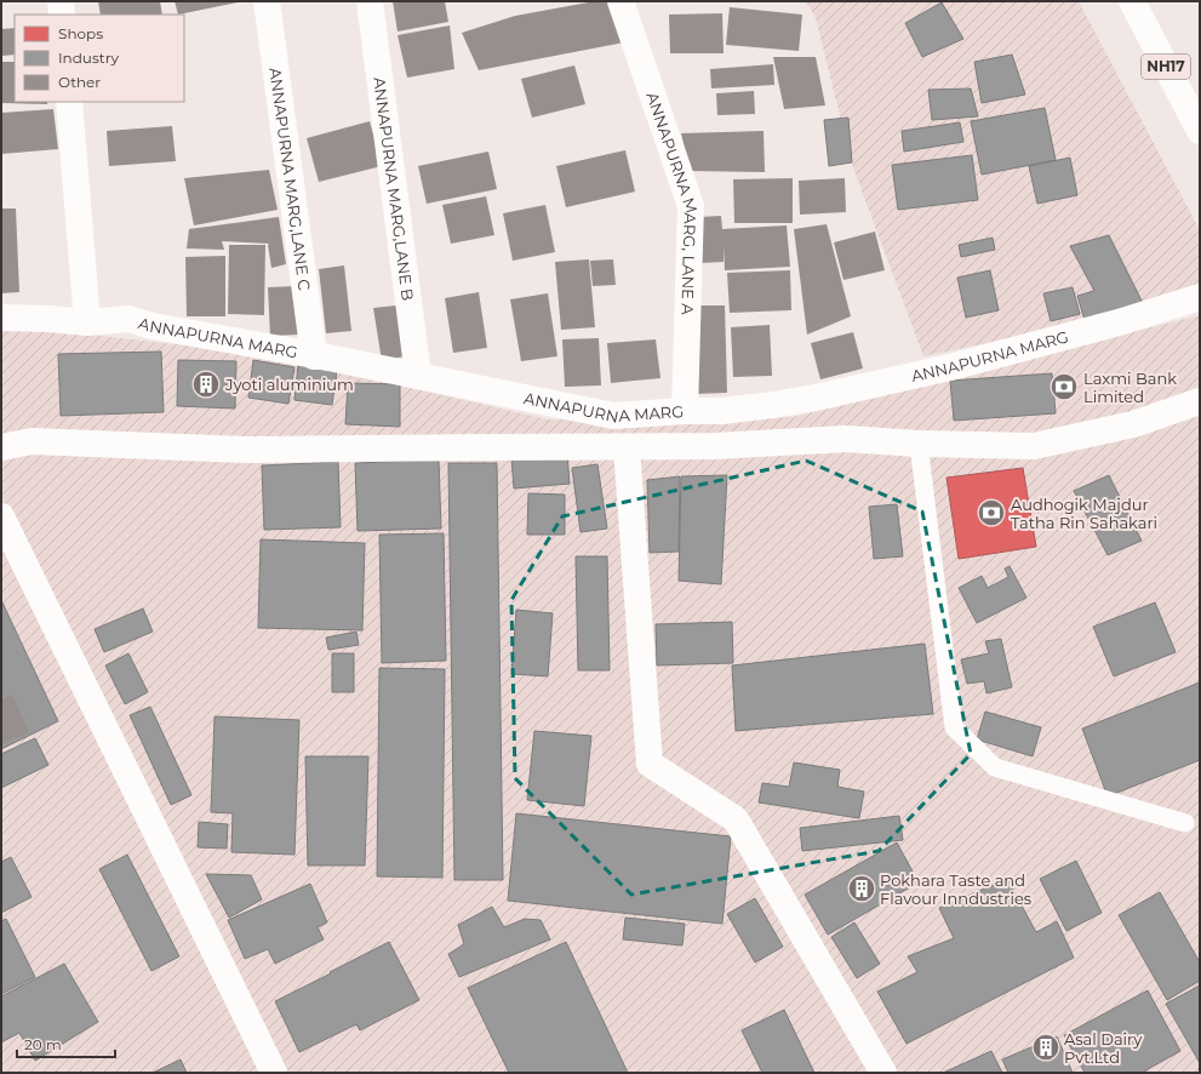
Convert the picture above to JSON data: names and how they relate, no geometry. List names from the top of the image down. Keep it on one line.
{"streets":{"main road":["NH17","ANNAPURNA MARG,LANE C","ANNAPURNA MARG,LANE B","ANNAPURNA MARG, LANE A","ANNAPURNA MARG"]},"crossings":[["ANNAPURNA MARG,LANE C","ANNAPURNA MARG"],["ANNAPURNA MARG,LANE B","ANNAPURNA MARG"],["ANNAPURNA MARG, LANE A","ANNAPURNA MARG"]],"places":{"building":["Jyoti aluminium","Pokhara Taste and Flavour Inndustries","Asal Dairy Pvt.Ltd"],"bank":["Laxmi Bank Limited","Audhogik Majdur Tatha Rin Sahakari"]},"legend":["Shops","Industry","Other"],"scale_bar":"20 m"}
